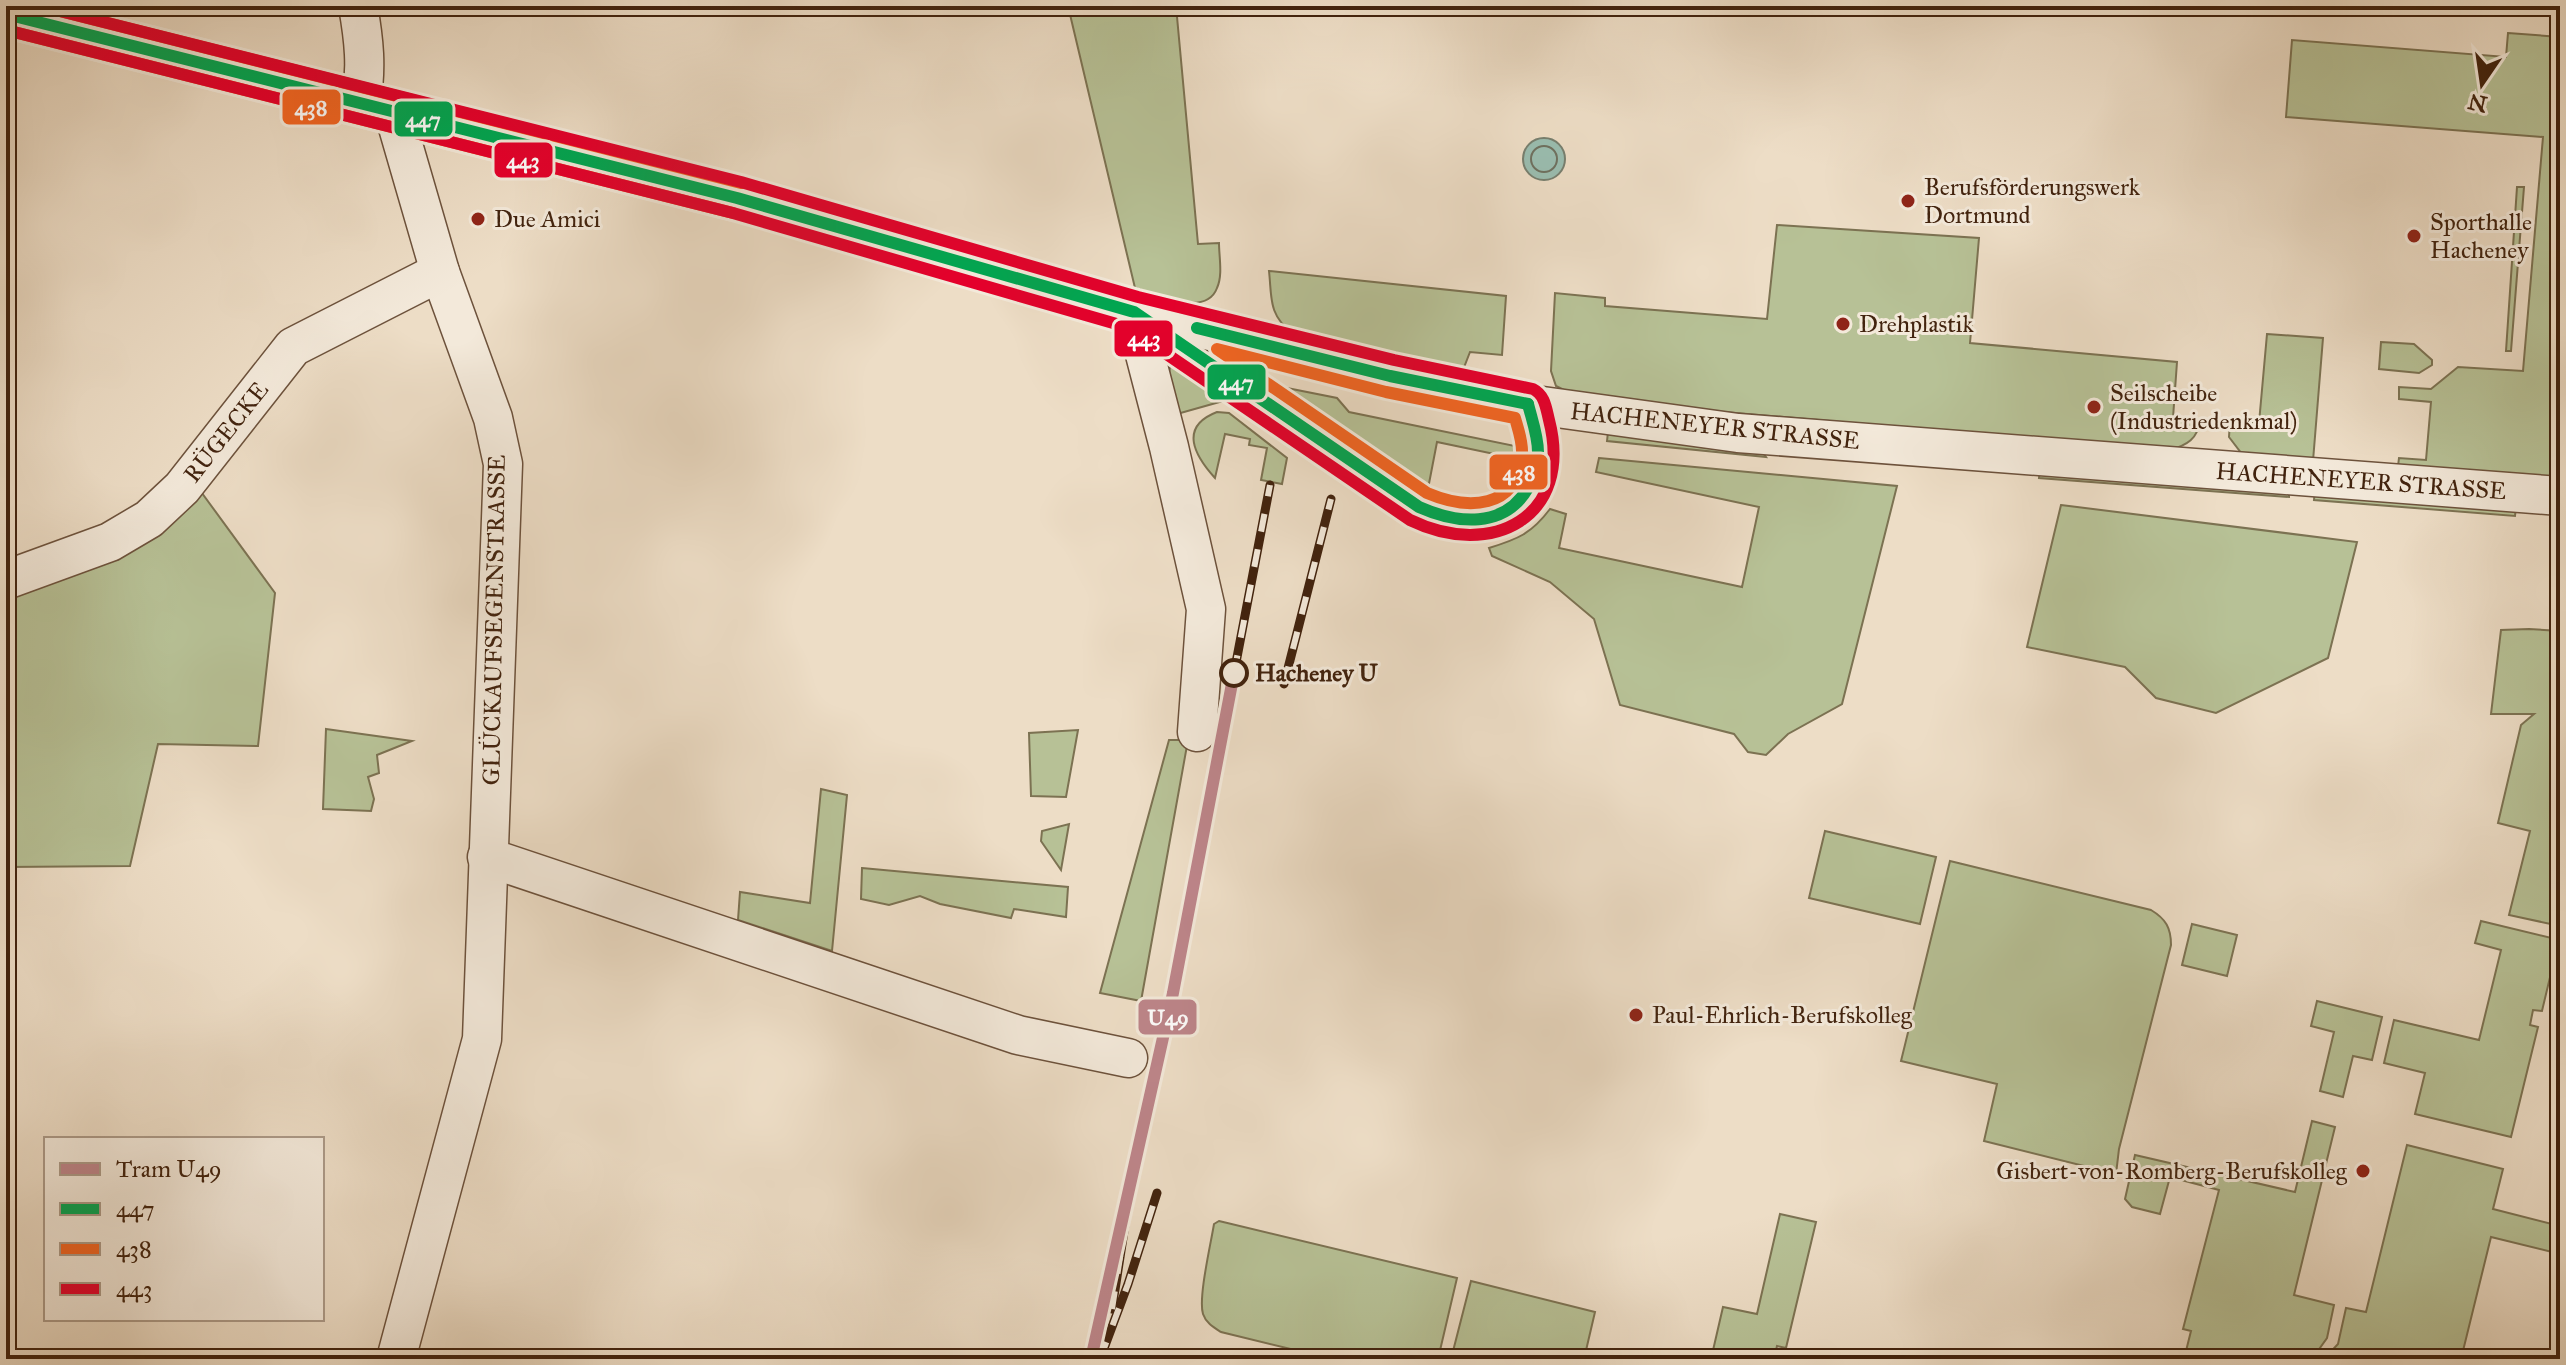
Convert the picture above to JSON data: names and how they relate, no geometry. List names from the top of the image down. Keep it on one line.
{"streets":{"street":["HACHENEYER STRASSE","RÜGECKE","GLÜCKAUFSEGENSTRASSE"]},"crossings":[["HACHENEYER STRASSE","GLÜCKAUFSEGENSTRASSE"],["RÜGECKE","GLÜCKAUFSEGENSTRASSE"]],"places":["Berufsförderungswerk Dortmund","Due Amici","Sporthalle Hacheney","Drehplastik","Seilscheibe (Industriedenkmal)","Hacheney U","Paul-Ehrlich-Berufskolleg","Gisbert-von-Romberg-Berufskolleg"],"lines":["transit line 438","transit line 443","transit line 447","tram line U49"],"legend":["Tram U49","447","438","443"],"north":"bottom"}
